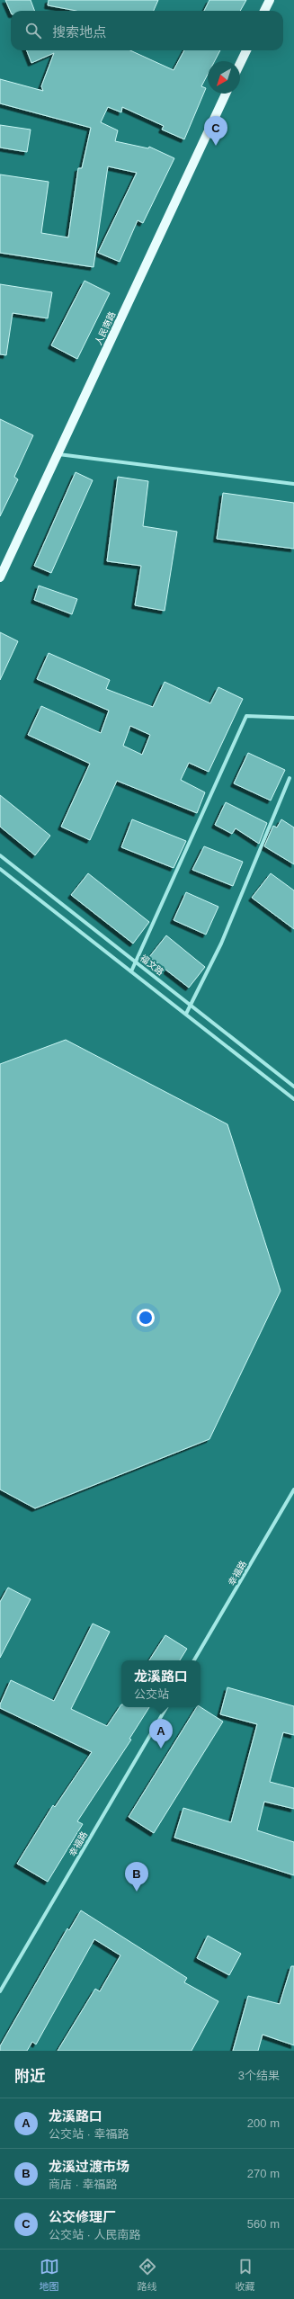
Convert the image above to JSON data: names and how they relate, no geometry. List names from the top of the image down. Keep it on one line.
{"streets":{"main road":["人民南路"],"street":["福文路","幸福路"]},"north":"bottom left","page":{"search":"搜索地点","pins":["C","A","B"],"popup":["龙溪路口","公交站"],"heading":["附近","3个结果"],"list":[{"mark":"A","name":"龙溪路口","note":"公交站 · 幸福路","value":"200 m"},{"mark":"B","name":"龙溪过渡市场","note":"商店 · 幸福路","value":"270 m"},{"mark":"C","name":"公交修理厂","note":"公交站 · 人民南路","value":"560 m"}],"nav":["地图","路线","收藏"]}}
